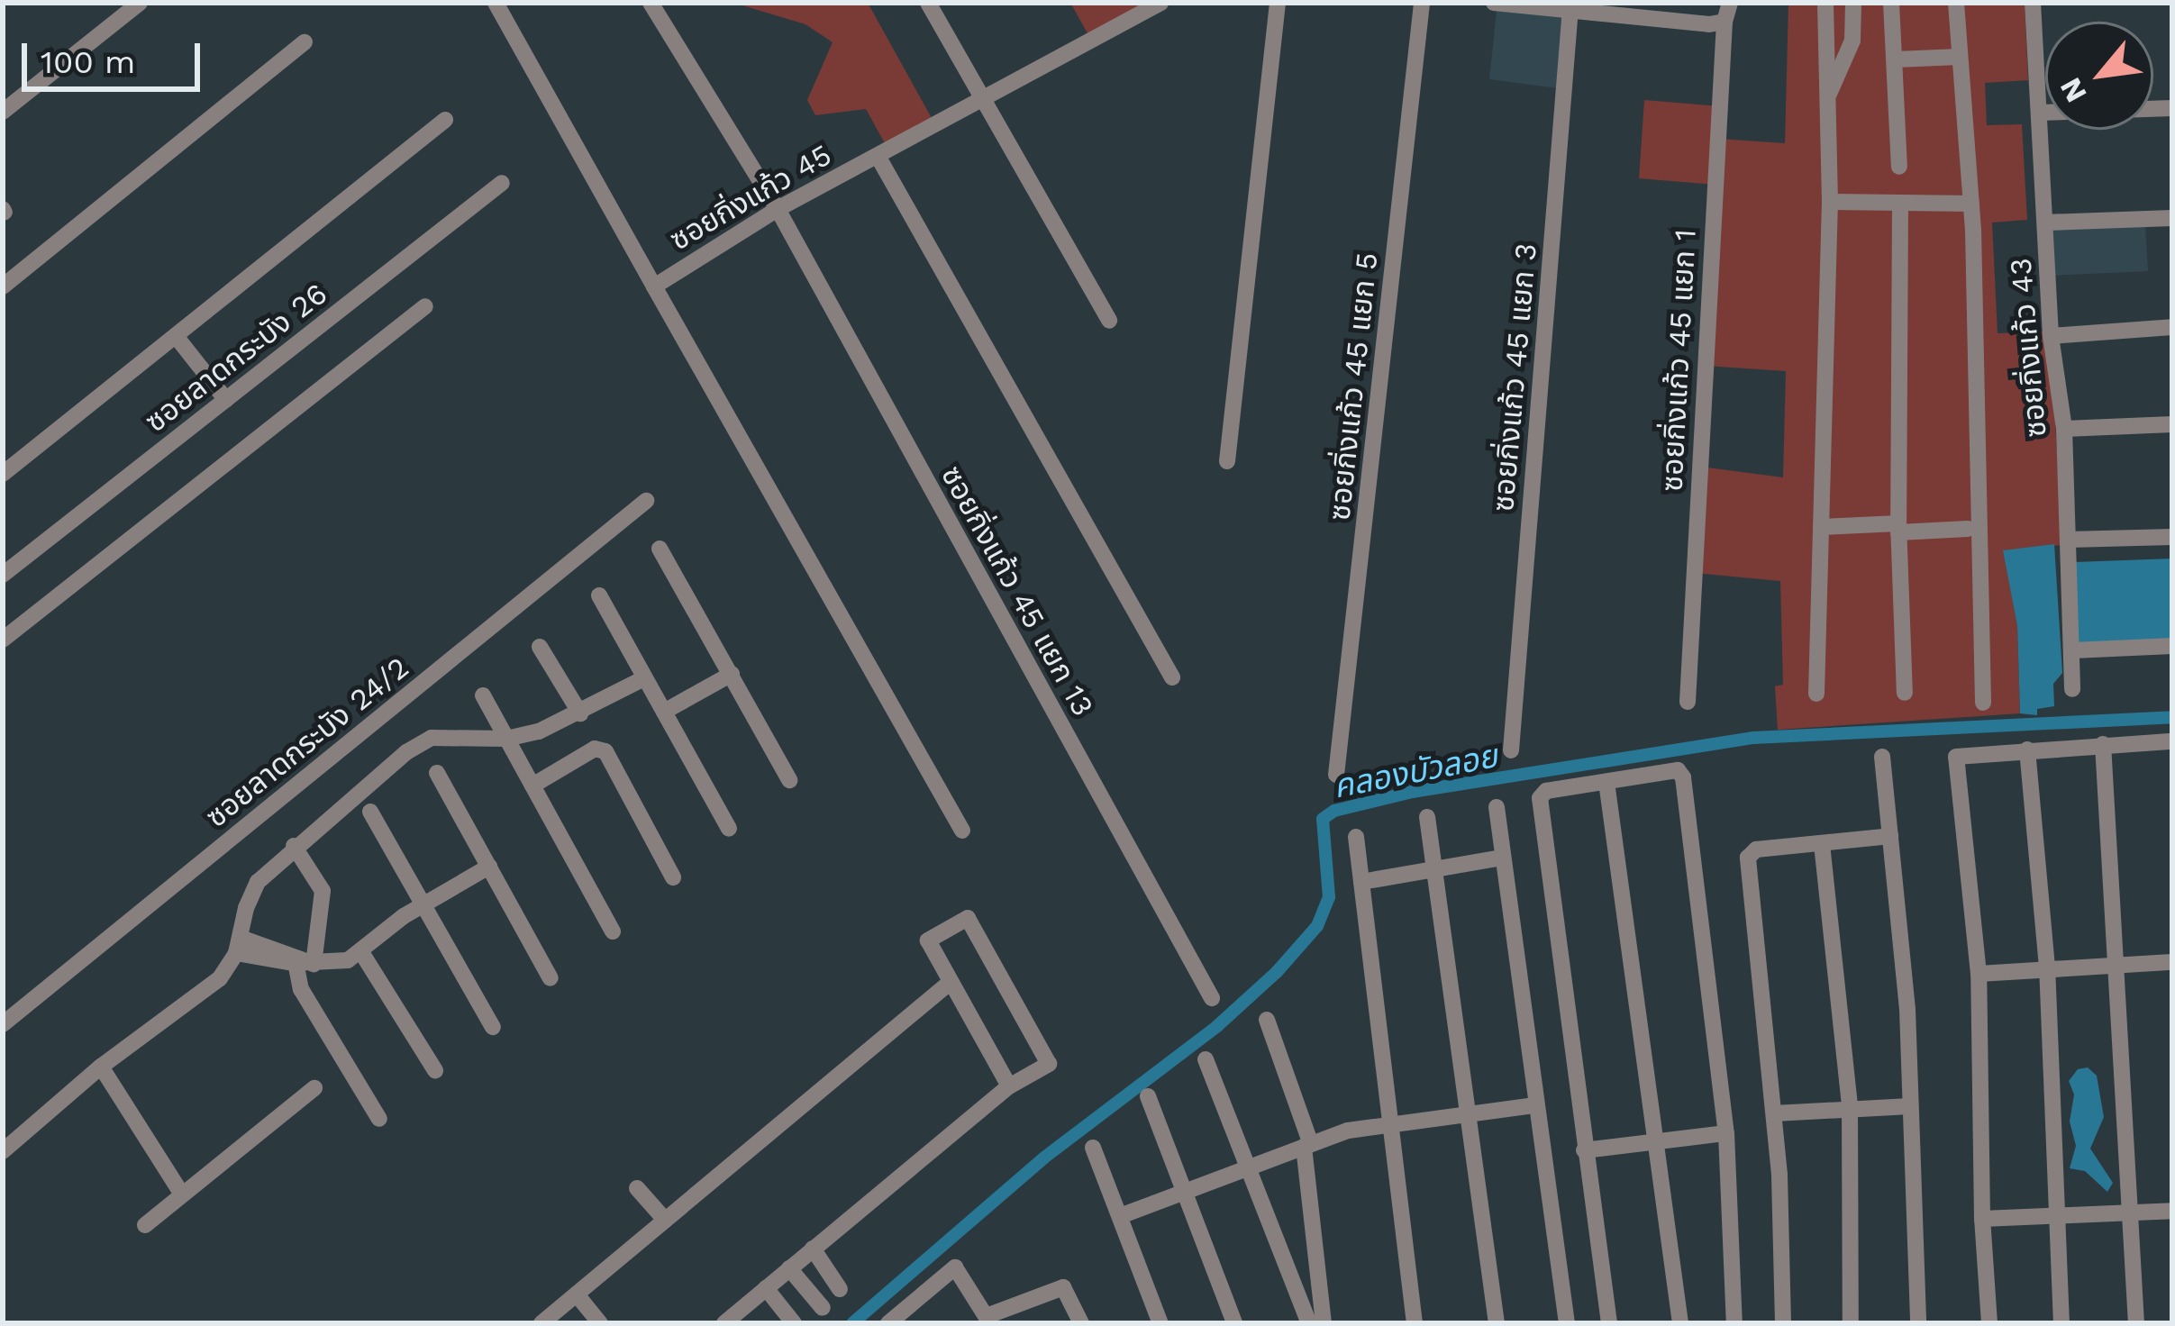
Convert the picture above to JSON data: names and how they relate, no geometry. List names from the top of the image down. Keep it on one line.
{"streets":{"street":["ซอยกิ่งแก้ว 45","ซอยกิ่งแก้ว 43","ซอยลาดกระบัง 26","ซอยกิ่งแก้ว 45 แยก 1","ซอยกิ่งแก้ว 45 แยก 3","ซอยกิ่งแก้ว 45 แยก 5","ซอยกิ่งแก้ว 45 แยก 13","ซอยลาดกระบัง 24/2"]},"crossings":[["ซอยกิ่งแก้ว 45","ซอยกิ่งแก้ว 45 แยก 13"]],"water":["คลองบัวลอย"],"scale_bar":"100 m","north":"bottom left"}
